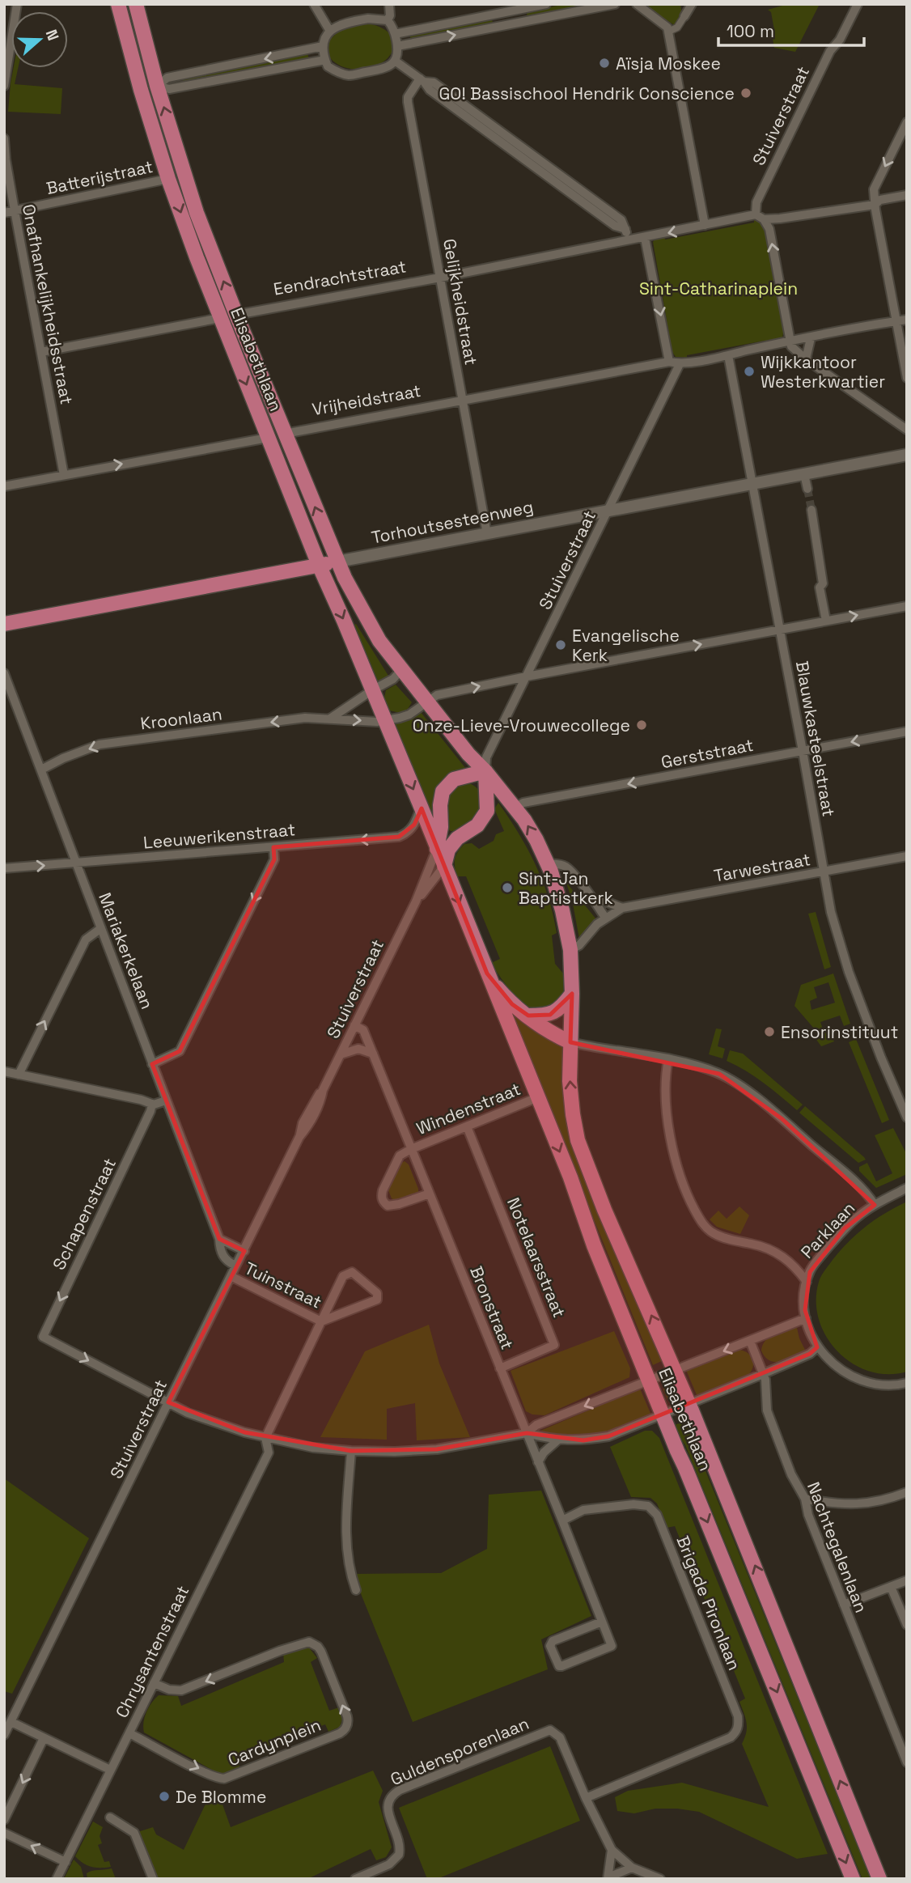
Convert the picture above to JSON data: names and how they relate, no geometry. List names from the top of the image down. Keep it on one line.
{"streets":{"main road":["Eendrachtstraat","Elisabethlaan","Vrijheidstraat","Torhoutsesteenweg"],"street":["Stuiverstraat","Batterijstraat","Gelijkheidstraat","Onafhankelijkheidsstraat","Kroonlaan","Blauwkasteelstraat","Gerststraat","Leeuwerikenstraat","Tarwestraat","Mariakerkelaan","Windenstraat","Schapenstraat","Parklaan","Notelaarsstraat","Tuinstraat","Bronstraat","Nachtegalenlaan","Brigade Pironlaan","Chrysantenstraat","Cardynplein","Guldensporenlaan"]},"crossings":[["Stuiverstraat","Elisabethlaan"],["Stuiverstraat","Torhoutsesteenweg"],["Stuiverstraat","Mariakerkelaan"],["Stuiverstraat","Schapenstraat"],["Stuiverstraat","Tuinstraat"],["Stuiverstraat","Bronstraat"],["Batterijstraat","Onafhankelijkheidsstraat"],["Batterijstraat","Elisabethlaan"],["Eendrachtstraat","Gelijkheidstraat"],["Eendrachtstraat","Onafhankelijkheidsstraat"],["Eendrachtstraat","Elisabethlaan"],["Gelijkheidstraat","Vrijheidstraat"],["Gelijkheidstraat","Torhoutsesteenweg"],["Onafhankelijkheidsstraat","Vrijheidstraat"],["Elisabethlaan","Vrijheidstraat"],["Elisabethlaan","Torhoutsesteenweg"],["Elisabethlaan","Kroonlaan"],["Elisabethlaan","Gerststraat"],["Elisabethlaan","Leeuwerikenstraat"],["Elisabethlaan","Tarwestraat"],["Elisabethlaan","Windenstraat"],["Torhoutsesteenweg","Blauwkasteelstraat"],["Kroonlaan","Mariakerkelaan"],["Blauwkasteelstraat","Gerststraat"],["Blauwkasteelstraat","Tarwestraat"],["Leeuwerikenstraat","Mariakerkelaan"],["Windenstraat","Notelaarsstraat"],["Windenstraat","Bronstraat"],["Notelaarsstraat","Bronstraat"],["Tuinstraat","Chrysantenstraat"],["Brigade Pironlaan","Guldensporenlaan"],["Chrysantenstraat","Cardynplein"]],"one_way":["Gerststraat"],"parks":["Sint-Catharinaplein"],"places":["Aïsja Moskee","GO! Bassischool Hendrik Conscience","Wijkkantoor Westerkwartier","Evangelische Kerk","Onze-Lieve-Vrouwecollege","Sint-Jan Baptistkerk","Ensorinstituut","De Blomme"],"scale_bar":"100 m","north":"right"}
